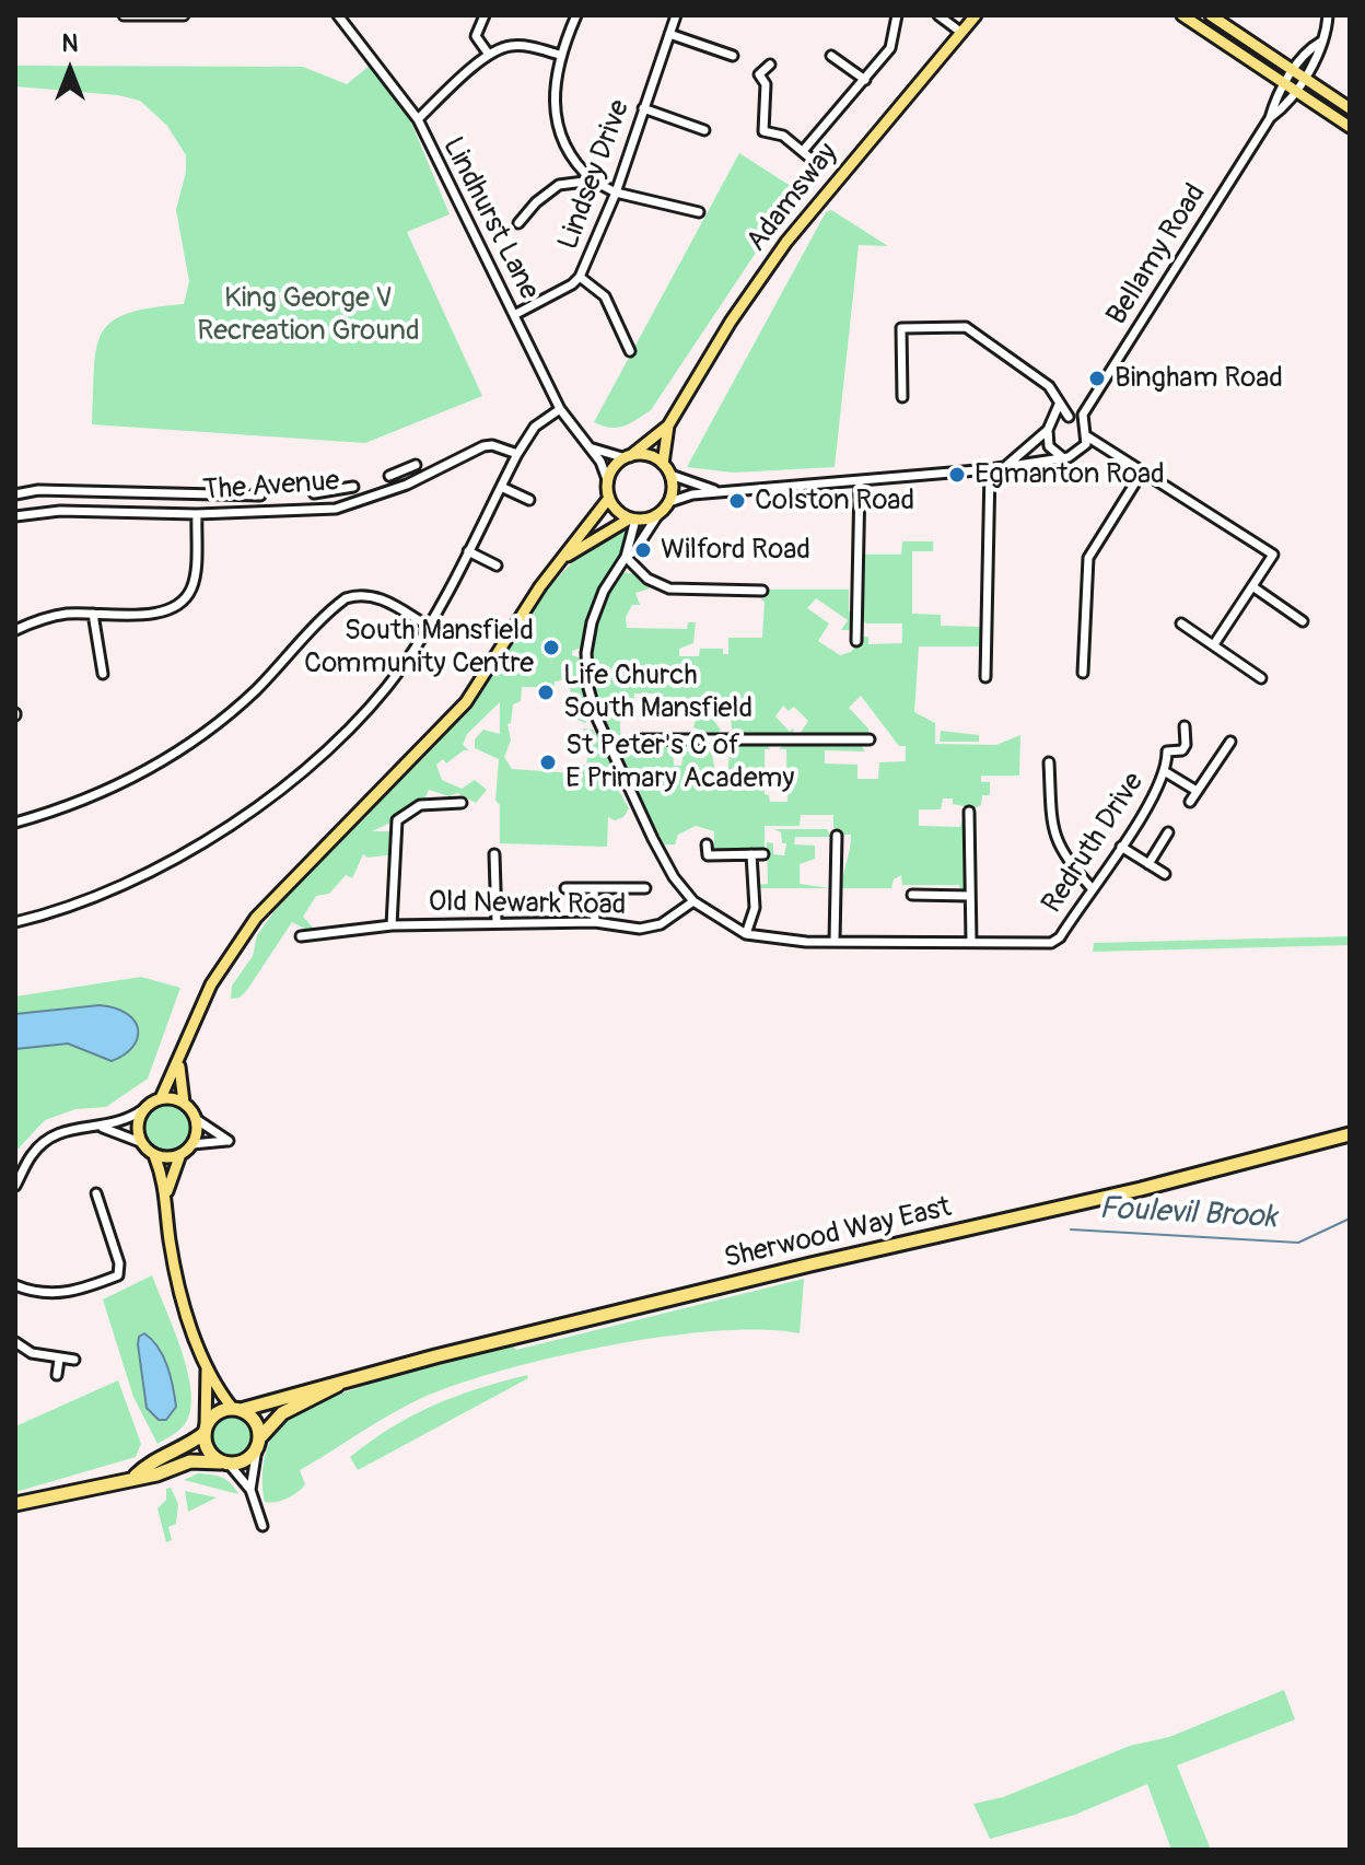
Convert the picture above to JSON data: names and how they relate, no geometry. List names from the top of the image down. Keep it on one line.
{"streets":{"highway":["Sherwood Way East"],"main road":["Adamsway"],"street":["Lindsey Drive","Lindhurst Lane","Bellamy Road","The Avenue","Redruth Drive","Old Newark Road"]},"crossings":[["Lindsey Drive","Lindhurst Lane"],["Adamsway","Lindhurst Lane"]],"water":["Foulevil Brook"],"parks":["King George V Recreation Ground"],"places":["Bingham Road","Egmanton Road","Colston Road","Wilford Road","South Mansfield Community Centre","Life Church South Mansfield","St Peter's C of E Primary Academy"],"north":"top"}
